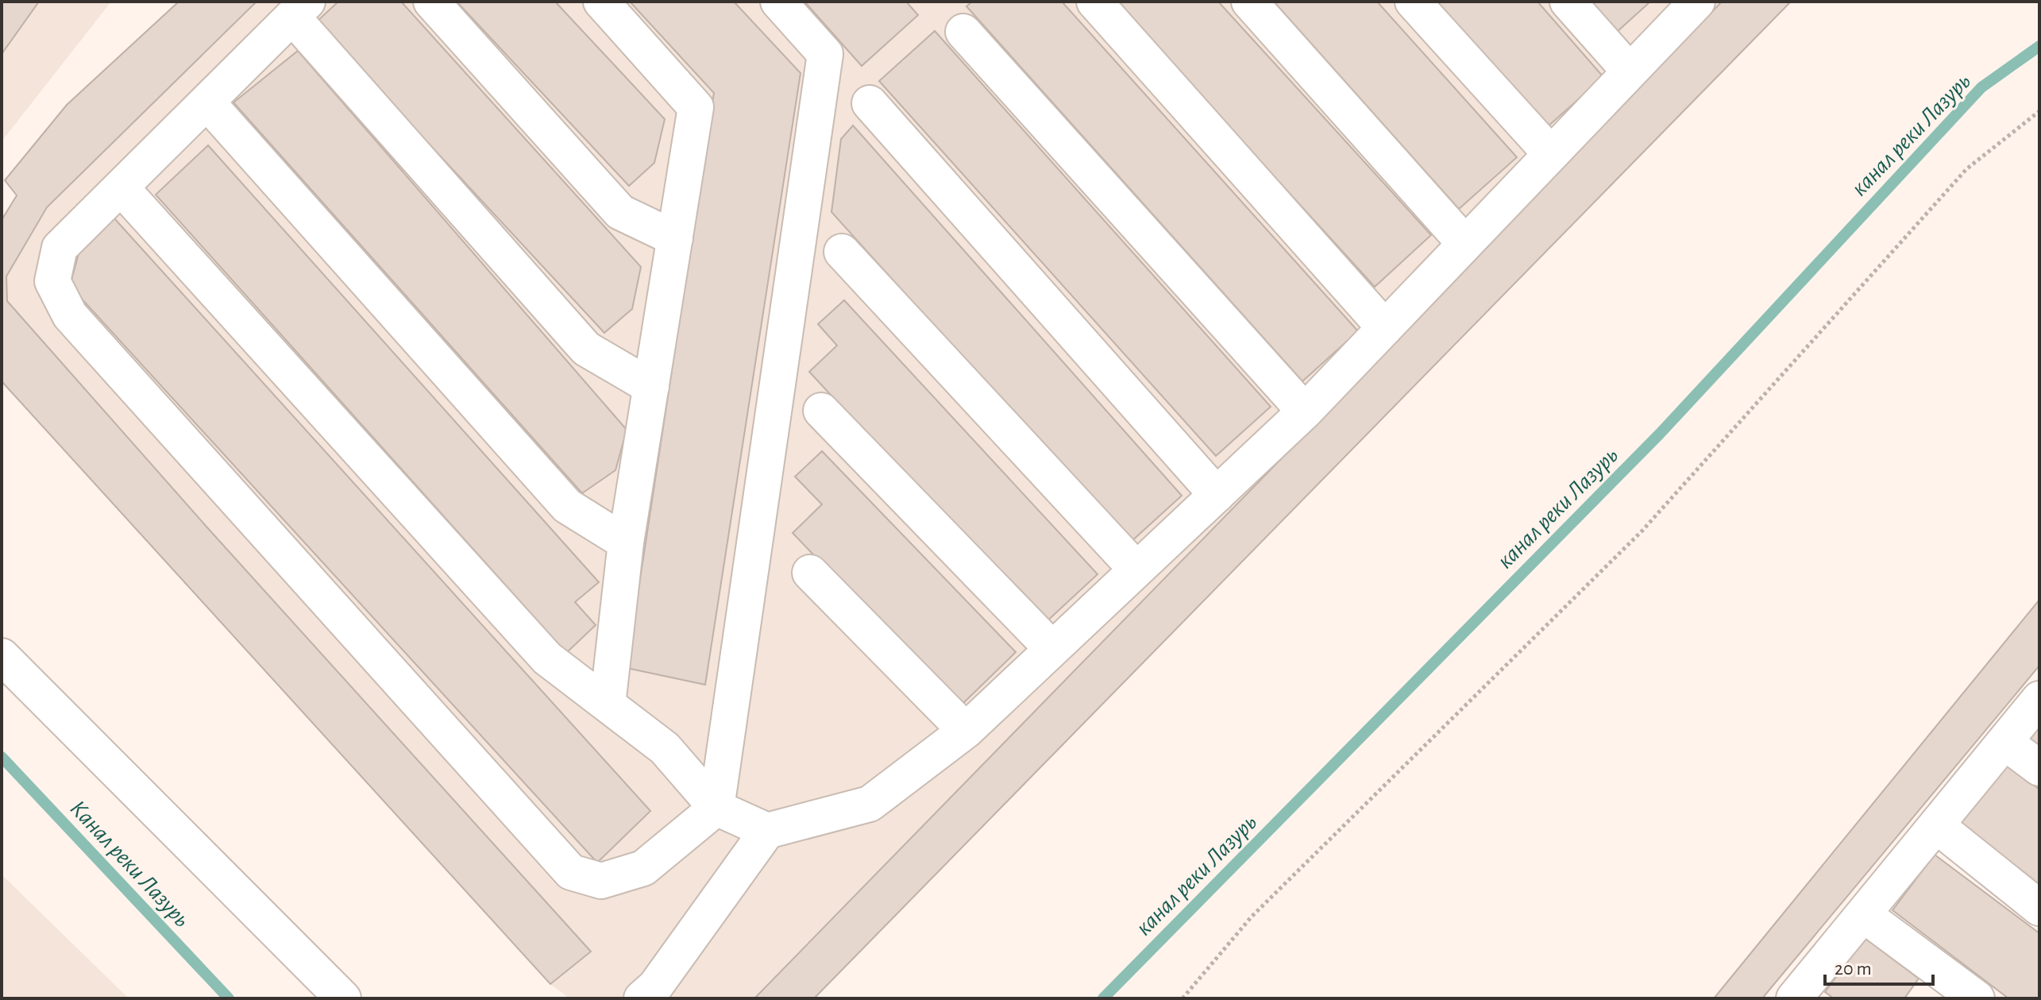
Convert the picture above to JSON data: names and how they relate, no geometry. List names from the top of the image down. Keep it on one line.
{"water":["канал реки Лазурь","Канал реки Лазурь"],"scale_bar":"20 m"}
